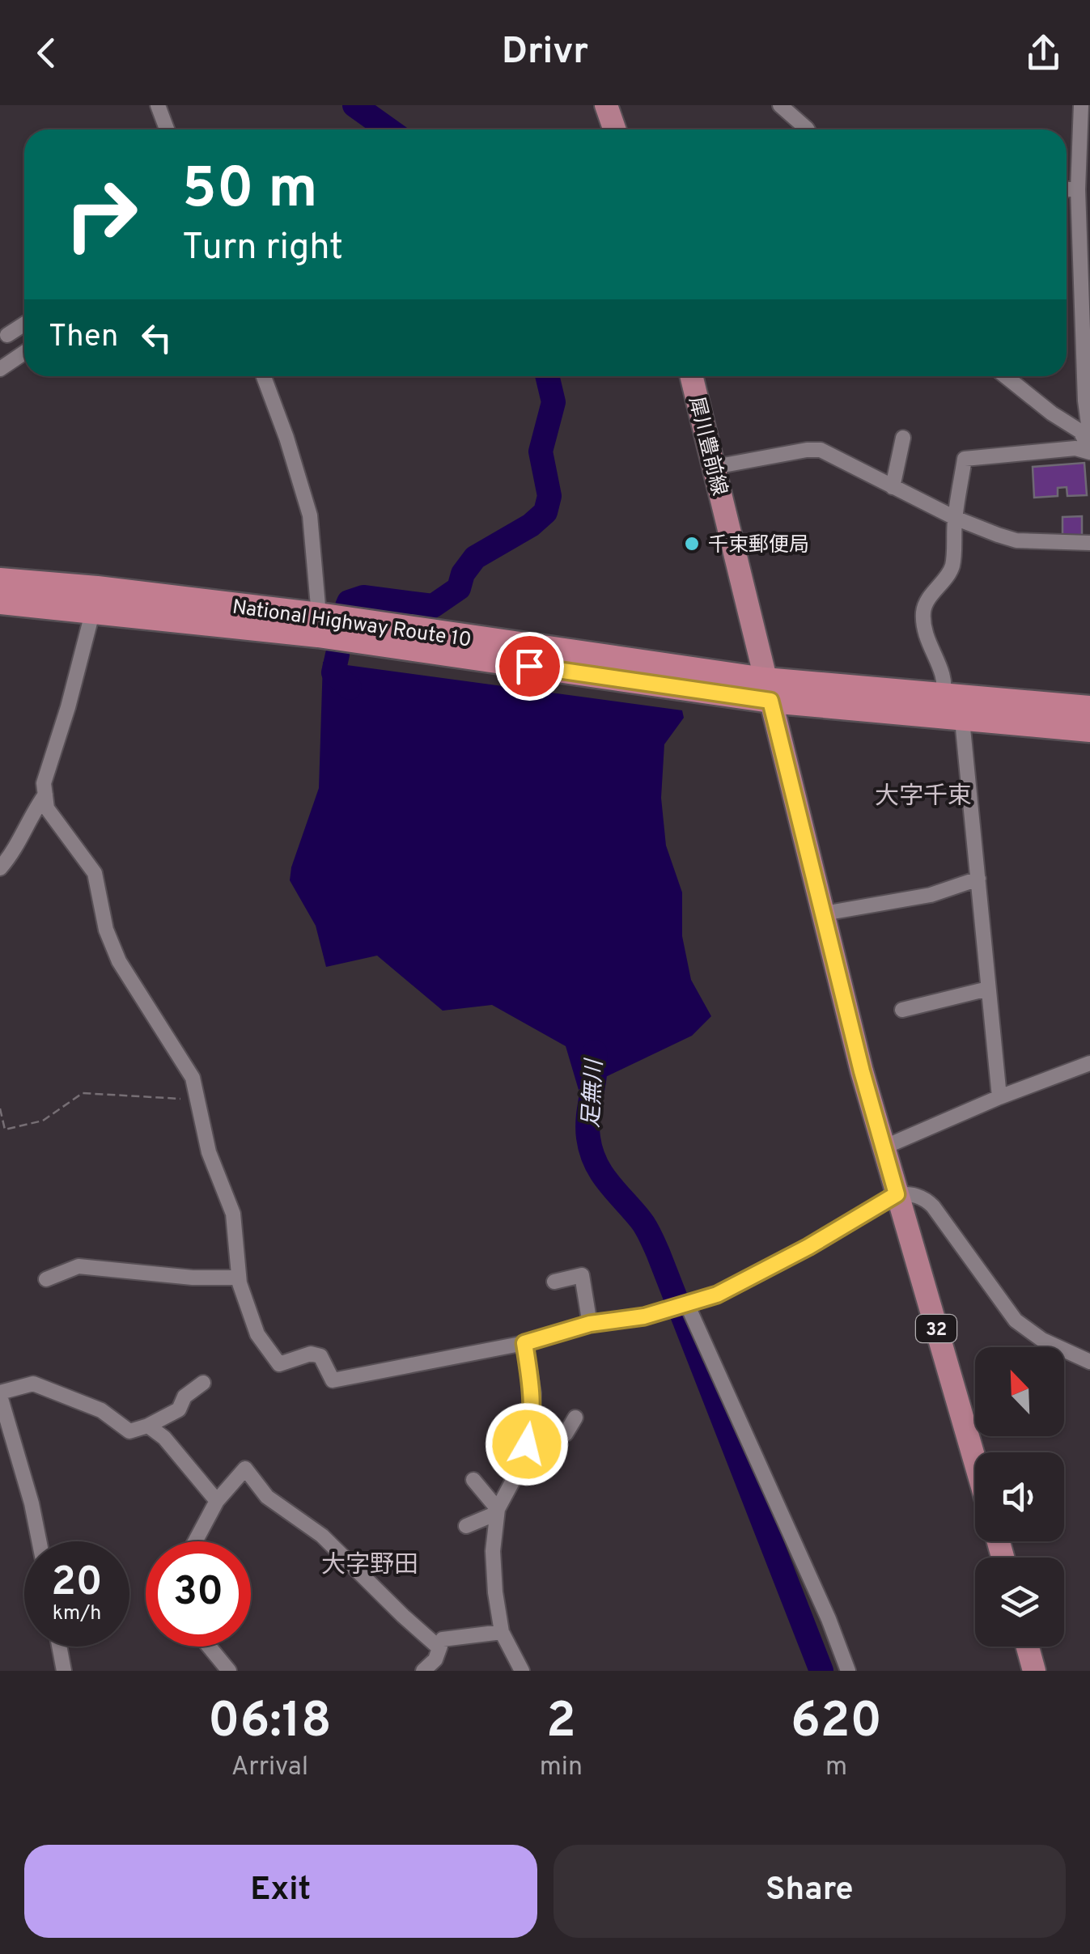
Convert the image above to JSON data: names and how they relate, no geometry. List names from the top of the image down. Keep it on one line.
{"streets":{"highway":["National Highway Route 10"],"main road":["犀川豊前線","32"]},"crossings":[["犀川豊前線","National Highway Route 10"]],"districts":["大字千束","大字野田"],"water":["足無川"],"places":["千束郵便局"],"north":"top left","page":{"header":"Drivr","turn":["50 m","Turn right"],"then":"Then","speed":"20 km/h","limit":"30","eta":["06:18","Arrival","2","min","620","m"],"buttons":["Exit","Share"]}}
